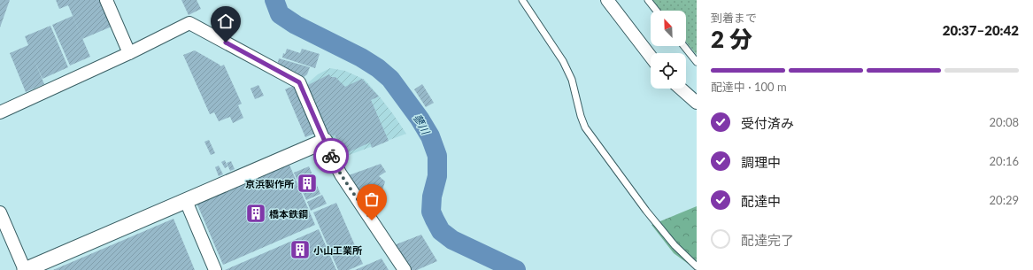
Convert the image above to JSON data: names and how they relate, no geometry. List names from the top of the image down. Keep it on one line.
{"water":["蓼川"],"places":{"building":["京浜製作所","橋本鉄鋼","小山工業所"]},"north":"top left","page":{"heading":["2 分","到着まで","20:37–20:42"],"bar":"配達中 · 100 m","list":[["受付済み","20:08"],["調理中","20:16"],["配達中","20:29"],"配達完了"]}}
